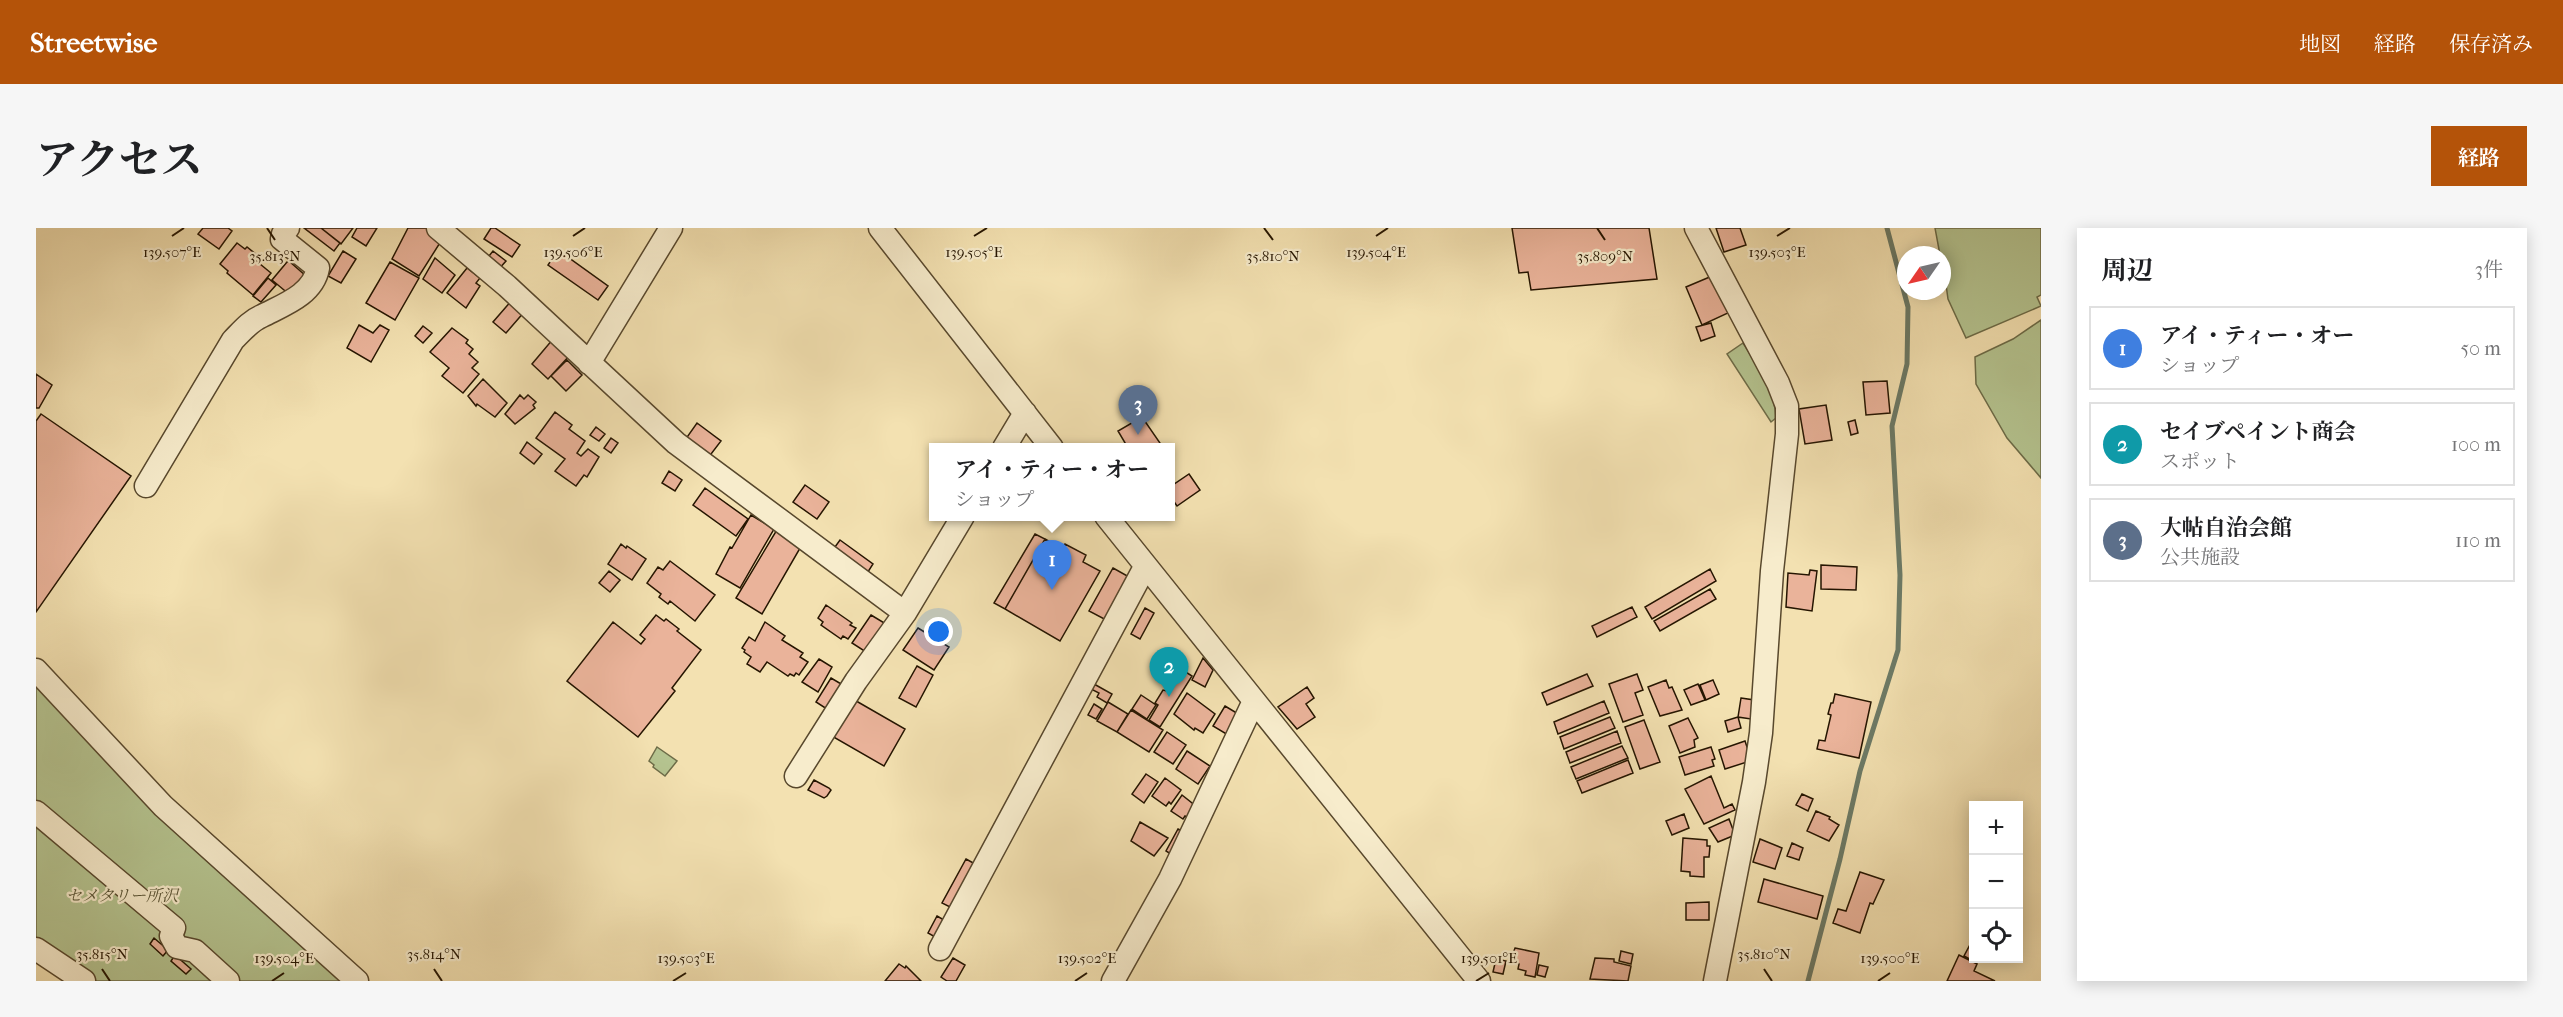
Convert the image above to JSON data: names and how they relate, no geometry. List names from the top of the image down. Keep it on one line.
{"parks":["セメタリー所沢"],"north":"bottom left","page":{"header":"Streetwise","nav":["地図","経路","保存済み"],"title":"アクセス","buttons":"経路","heading":["周辺","3件"],"list":[{"mark":"1","name":"アイ・ティー・オー","note":"ショップ","value":"50 m"},{"mark":"2","name":"セイブペイント商会","note":"スポット","value":"100 m"},{"mark":"3","name":"大帖自治会館","note":"公共施設","value":"110 m"}],"pins":["3","1","2"],"popup":["アイ・ティー・オー","ショップ"],"map_buttons":["+","−"]},"coordinates":["139.507°E","139.506°E","139.505°E","139.504°E","139.503°E","35.813°N","35.810°N","35.809°N","35.815°N","35.814°N","139.502°E","139.501°E","139.500°E"]}
